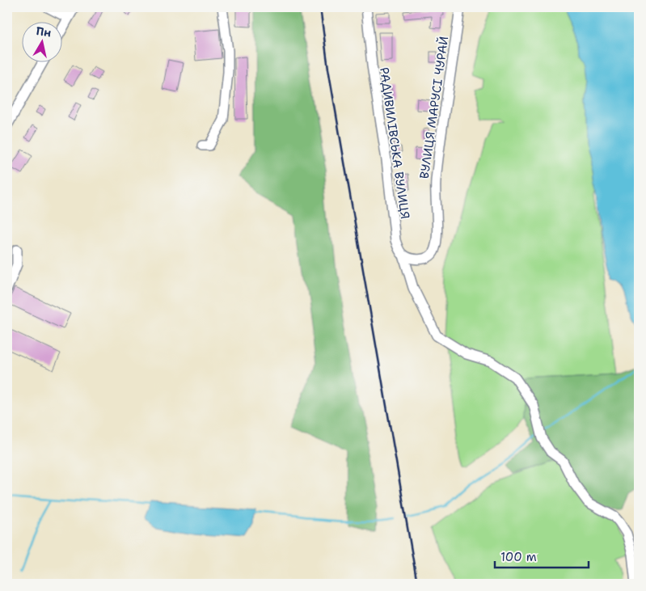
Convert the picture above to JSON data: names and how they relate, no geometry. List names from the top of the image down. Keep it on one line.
{"streets":{"street":["ВУЛИЦЯ МАРУСІ ЧУРАЙ","РАДИВИЛІВСЬКА ВУЛИЦЯ"]},"crossings":[["ВУЛИЦЯ МАРУСІ ЧУРАЙ","РАДИВИЛІВСЬКА ВУЛИЦЯ"]],"scale_bar":"100 m","north":"top"}
